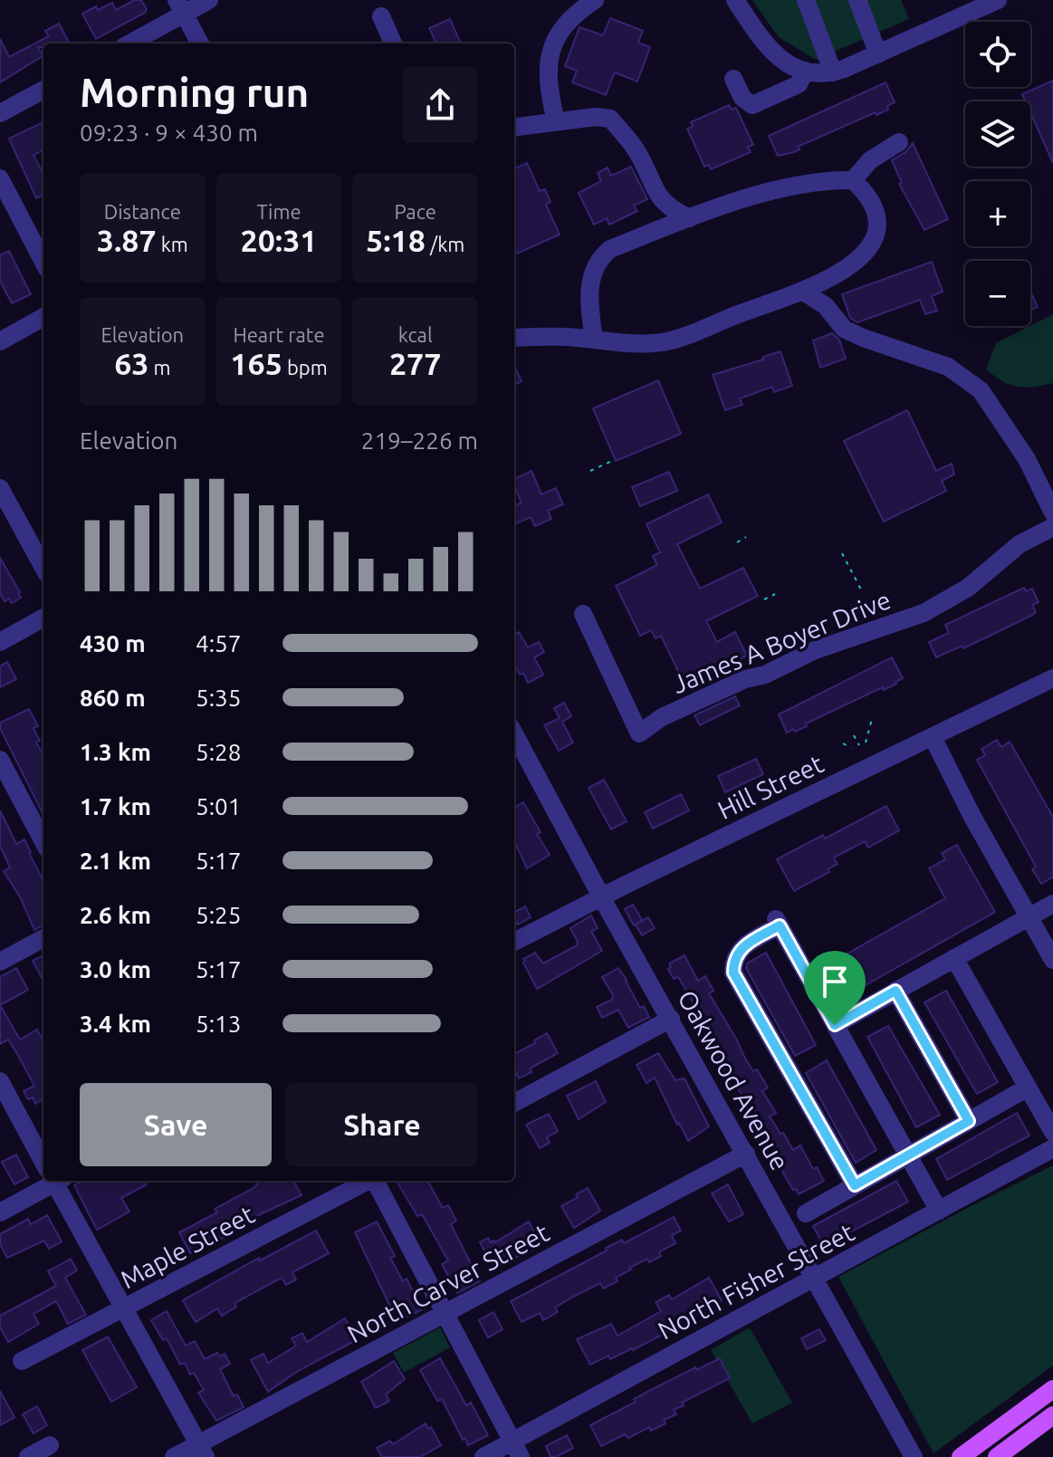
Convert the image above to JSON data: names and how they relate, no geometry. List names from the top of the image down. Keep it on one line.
{"streets":{"street":["James A Boyer Drive","Hill Street","Oakwood Avenue","Maple Street","North Fisher Street","North Carver Street"]},"crossings":[["Hill Street","Oakwood Avenue"],["Oakwood Avenue","North Fisher Street"],["Oakwood Avenue","North Carver Street"]],"page":{"map_buttons":["+","−"],"heading":["Morning run","09:23 · 9 × 430 m"],"stats":[["Distance","3.87 km"],["Time","20:31"],["Pace","5:18 /km"],["Elevation","63 m"],["Heart rate","165 bpm"],["kcal","277"]],"chart":["Elevation","219–226 m"],"list":[{"name":"430 m","note":"4:57"},{"name":"860 m","note":"5:35"},{"name":"1.3 km","note":"5:28"},{"name":"1.7 km","note":"5:01"},{"name":"2.1 km","note":"5:17"},{"name":"2.6 km","note":"5:25"},{"name":"3.0 km","note":"5:17"},{"name":"3.4 km","note":"5:13"}],"buttons":["Save","Share"]}}
